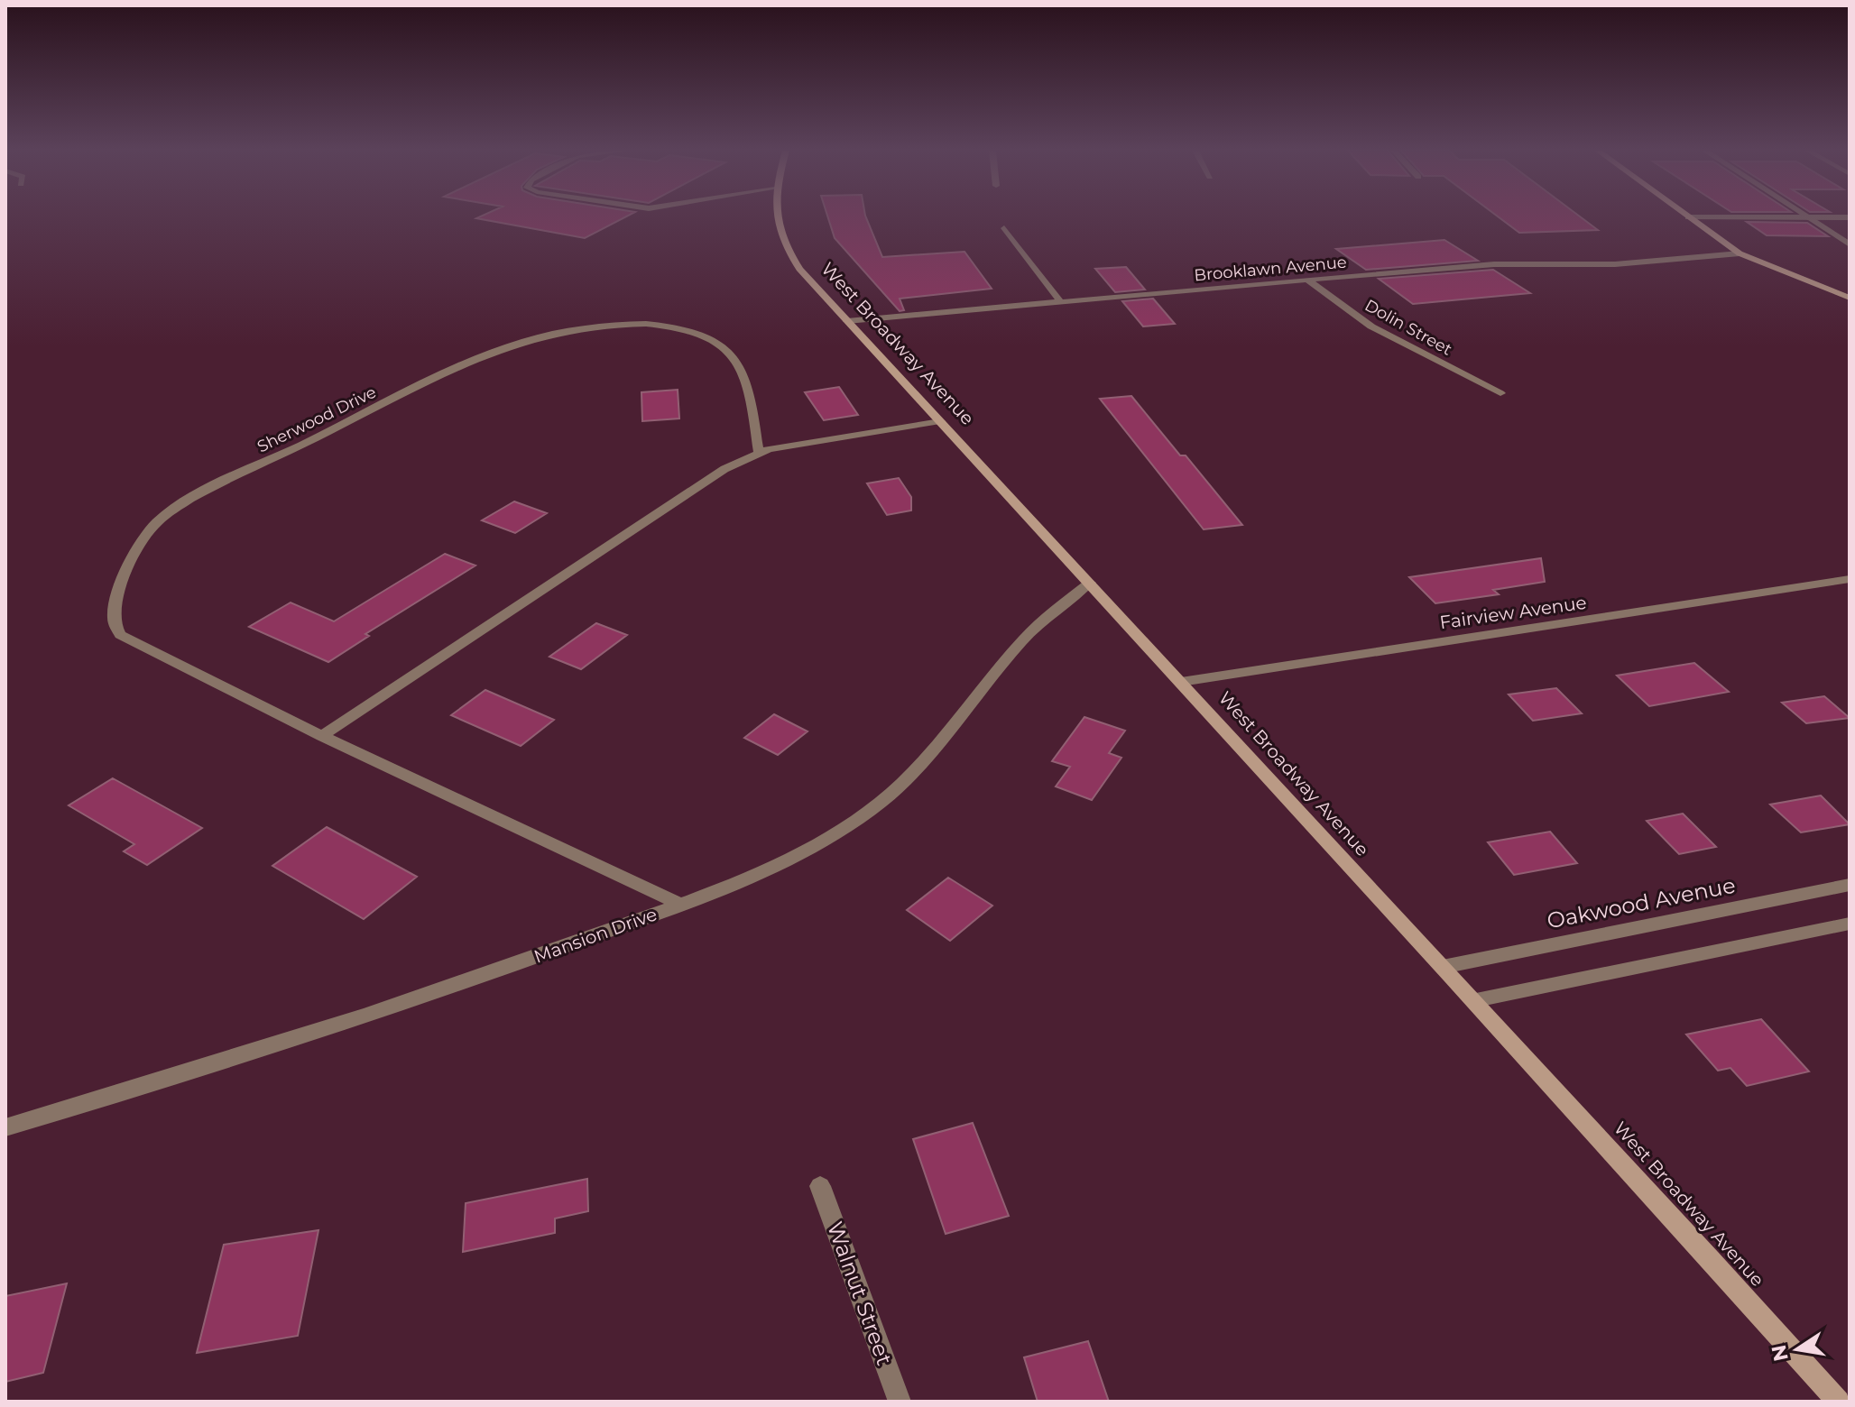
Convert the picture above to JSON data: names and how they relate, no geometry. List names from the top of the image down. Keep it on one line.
{"streets":{"main road":["West Broadway Avenue"],"street":["Brooklawn Avenue","Dolin Street","Sherwood Drive","Fairview Avenue","Oakwood Avenue","Mansion Drive","Walnut Street"]},"crossings":[["Brooklawn Avenue","Dolin Street"],["Brooklawn Avenue","West Broadway Avenue"],["West Broadway Avenue","Fairview Avenue"],["West Broadway Avenue","Oakwood Avenue"],["West Broadway Avenue","Mansion Drive"],["Sherwood Drive","Mansion Drive"]],"north":"left"}
